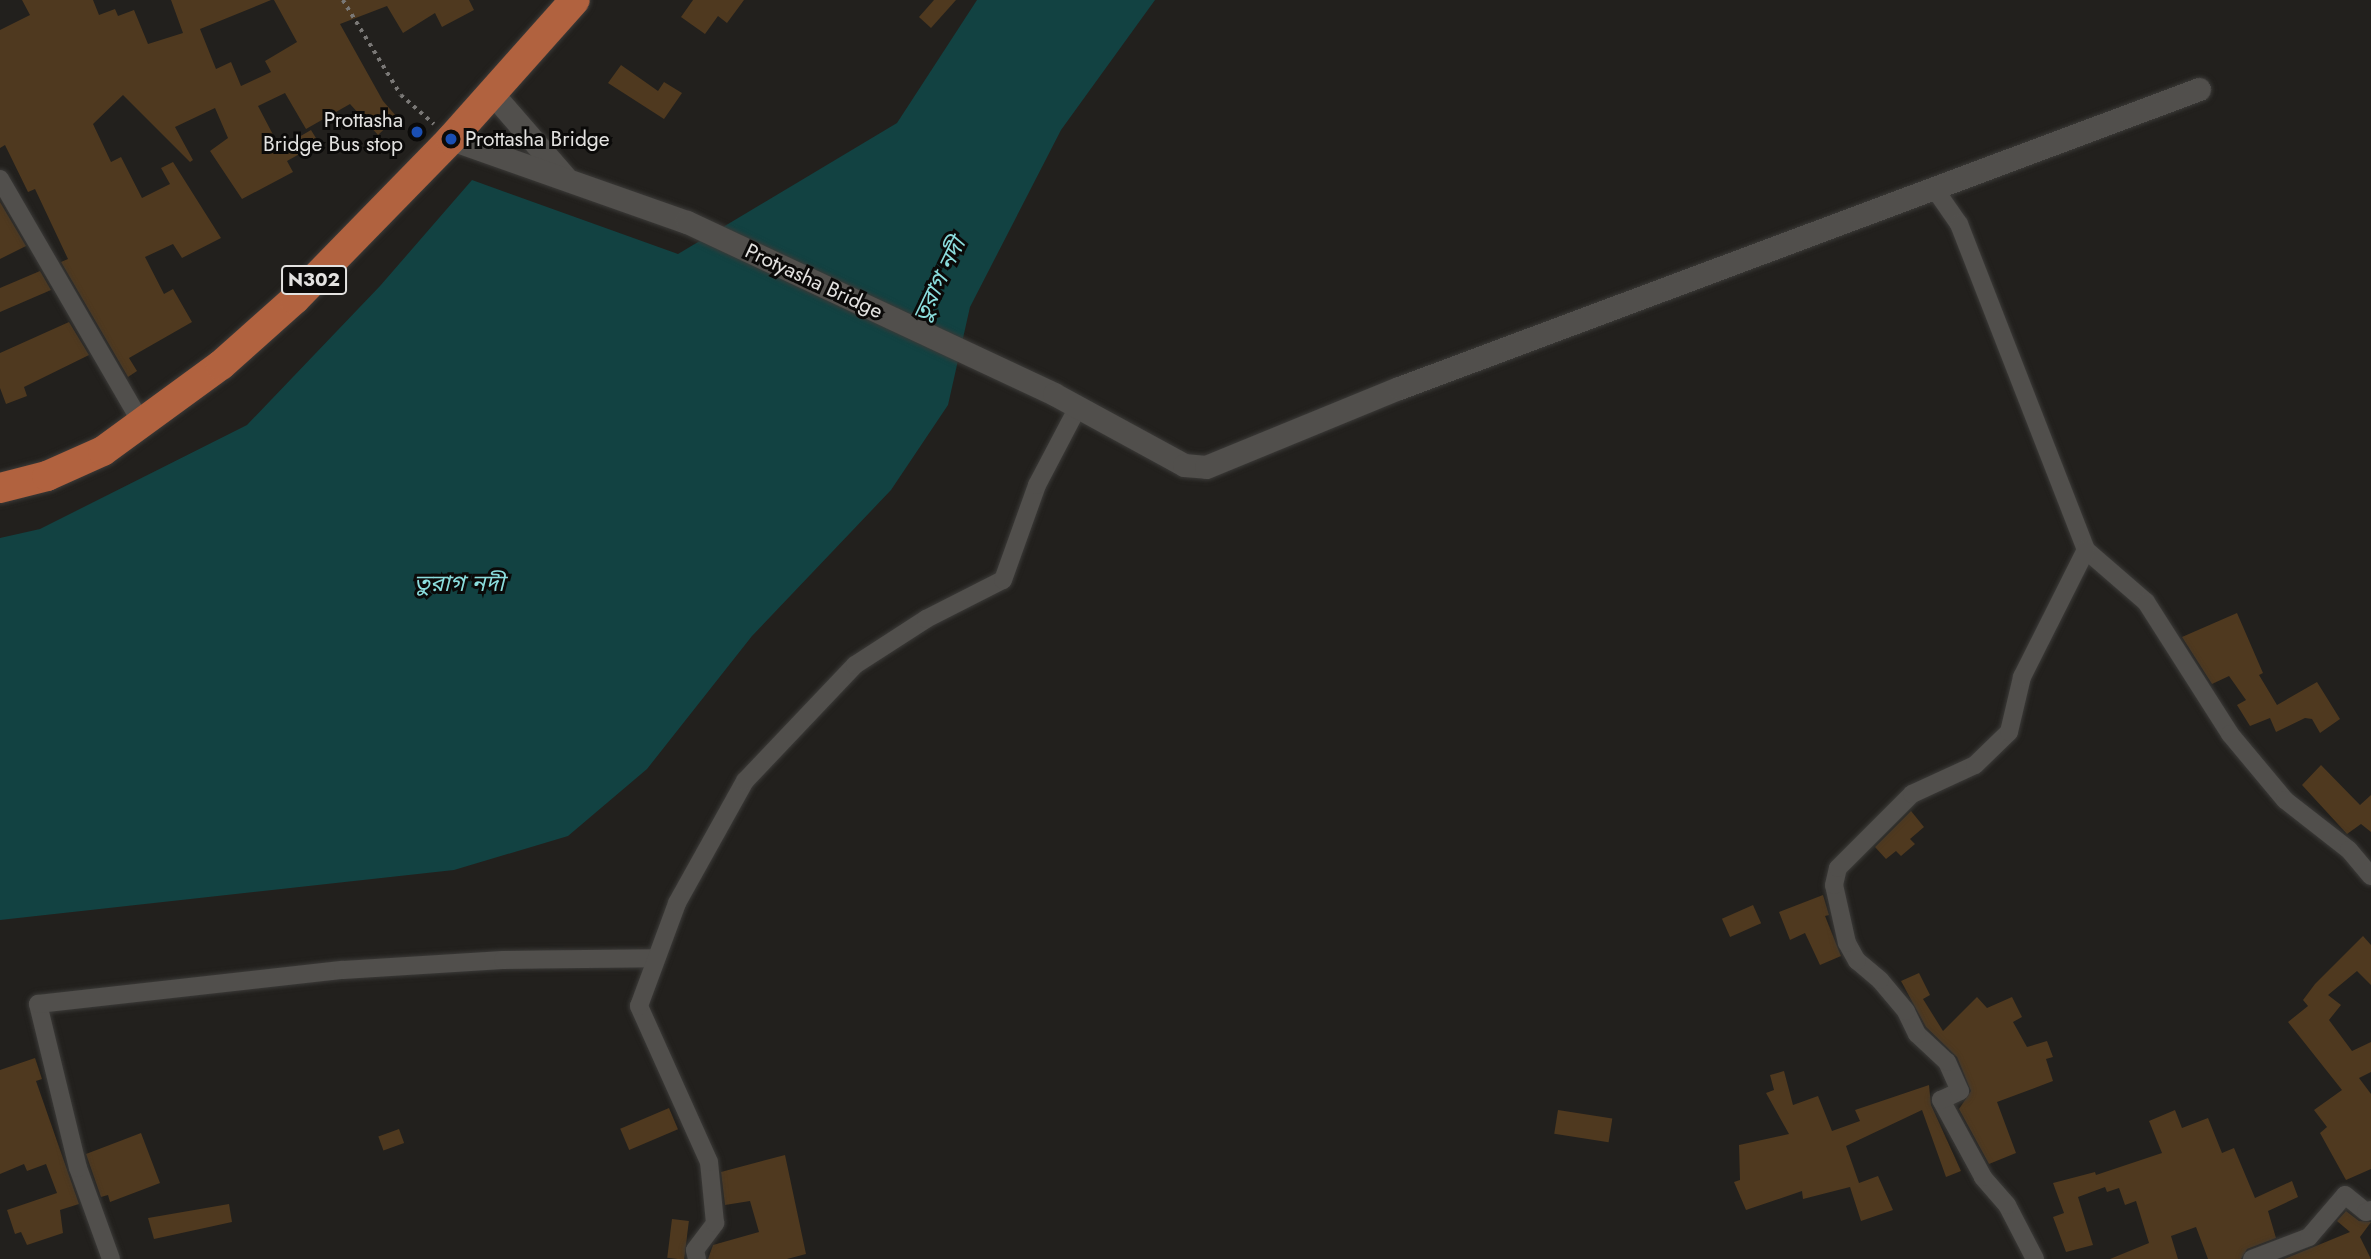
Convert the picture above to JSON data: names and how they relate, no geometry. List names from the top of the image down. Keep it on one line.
{"streets":{"highway":["N302"],"street":["Protyasha Bridge"]},"crossings":[["N302","Protyasha Bridge"]],"water":["তুরাগ নদী"],"places":["Prottasha Bridge Bus stop","Prottasha Bridge"]}
